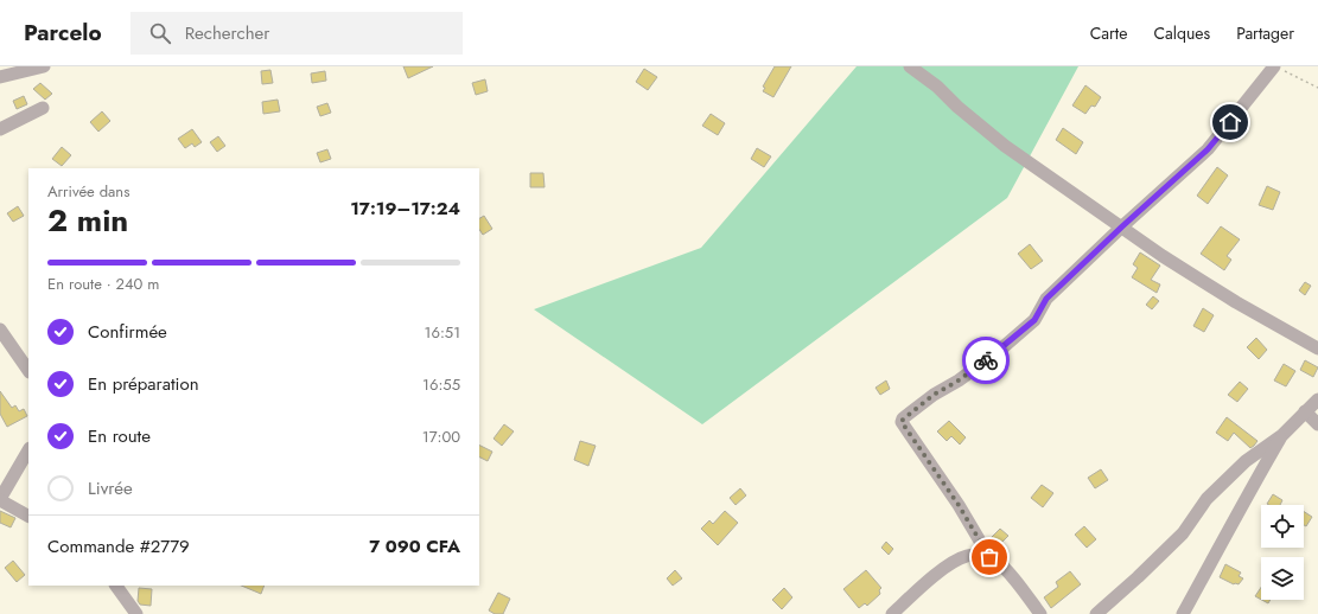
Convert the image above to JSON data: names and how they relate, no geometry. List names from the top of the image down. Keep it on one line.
{"page":{"header":"Parcelo","search":"Rechercher","nav":["Carte","Calques","Partager"],"heading":["2 min","Arrivée dans","17:19–17:24"],"panel":["Commande #2779","7 090 CFA"],"bar":"En route · 240 m","list":[["Confirmée","16:51"],["En préparation","16:55"],["En route","17:00"],"Livrée"]}}
